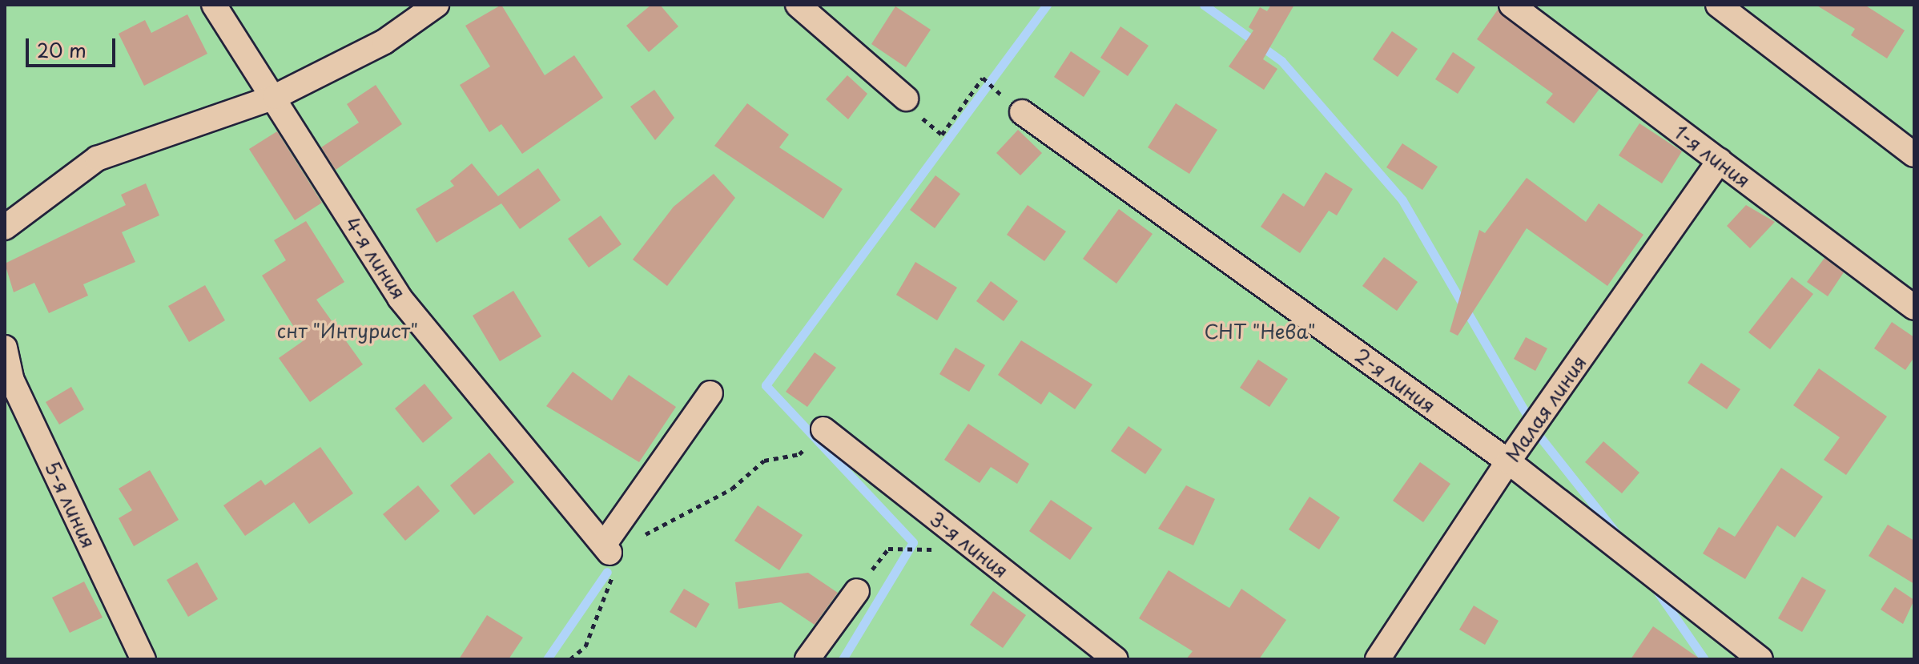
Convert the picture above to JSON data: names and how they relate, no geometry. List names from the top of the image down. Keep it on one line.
{"streets":{"street":["1-я линия","4-я линия","2-я линия","Малая линия","5-я линия","3-я линия"]},"crossings":[["1-я линия","Малая линия"],["2-я линия","Малая линия"]],"parks":["снт \"Интурист\"","СНТ \"Нева\""],"scale_bar":"20 m"}
